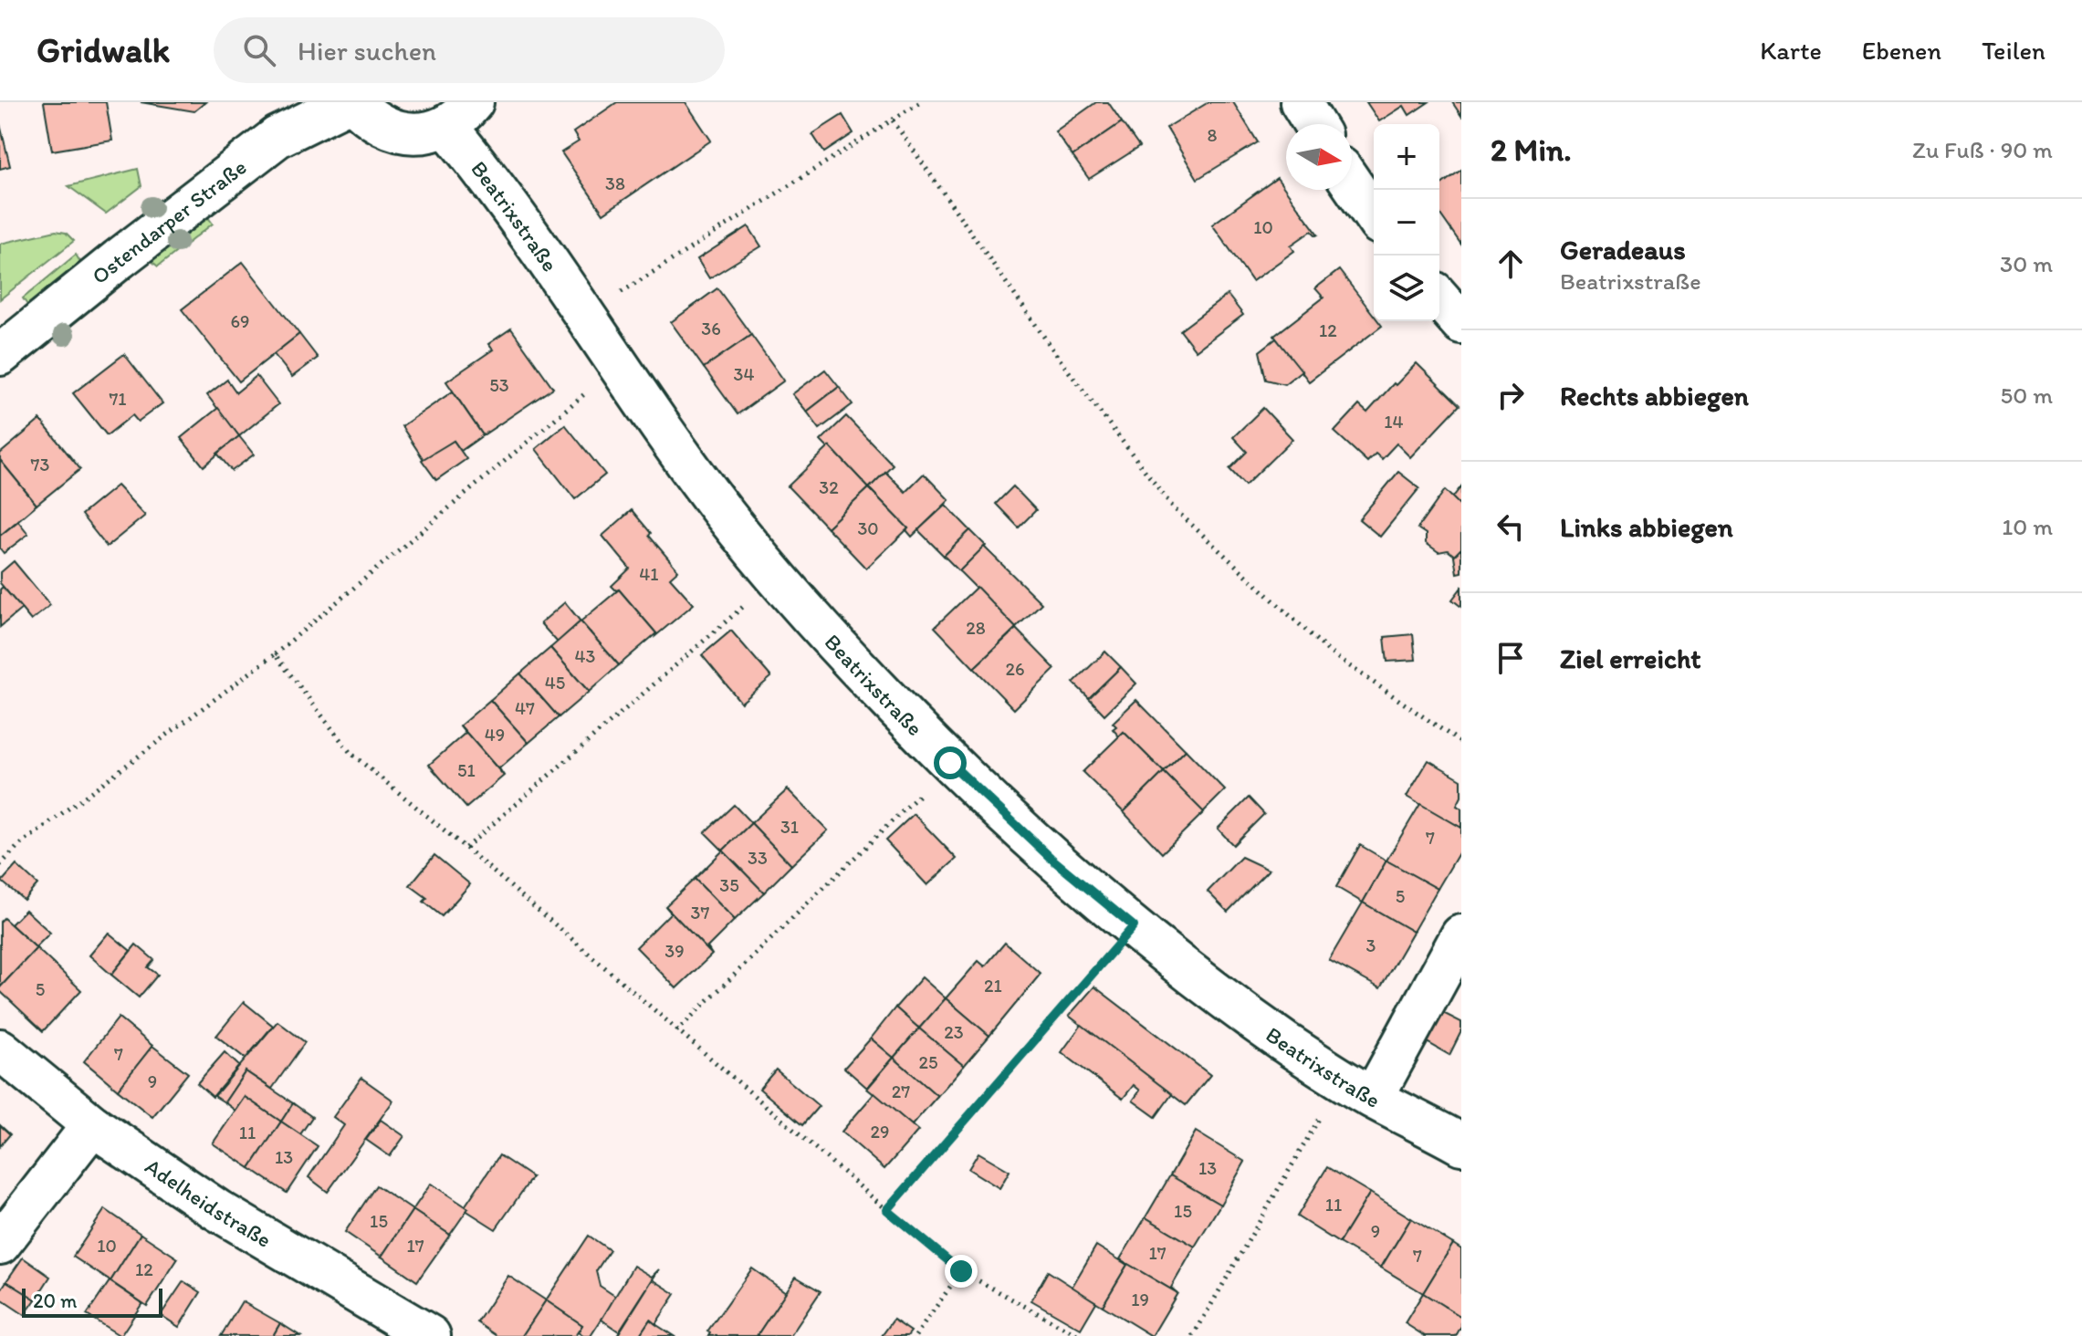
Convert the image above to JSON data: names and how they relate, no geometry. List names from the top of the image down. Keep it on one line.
{"streets":{"street":["Beatrixstraße","Ostendarper Straße","Adelheidstraße"]},"house_numbers":["8","38","10","69","36","12","34","53","71","14","73","32","30","41","28","43","26","45","47","49","51","31","7","33","35","5","37","3","39","21","5","23","7","25","9","27","29","11","13","13","11","15","15","9","10","17","17","7","12","19"],"scale_bar":"20 m","north":"right","page":{"header":"Gridwalk","search":"Hier suchen","nav":["Karte","Ebenen","Teilen"],"heading":["2 Min.","Zu Fuß · 90 m"],"map_buttons":["+","−"],"list":[["Geradeaus","Beatrixstraße","30 m"],["Rechts abbiegen","50 m"],["Links abbiegen","10 m"],"Ziel erreicht"],"scale":"20 m"}}
